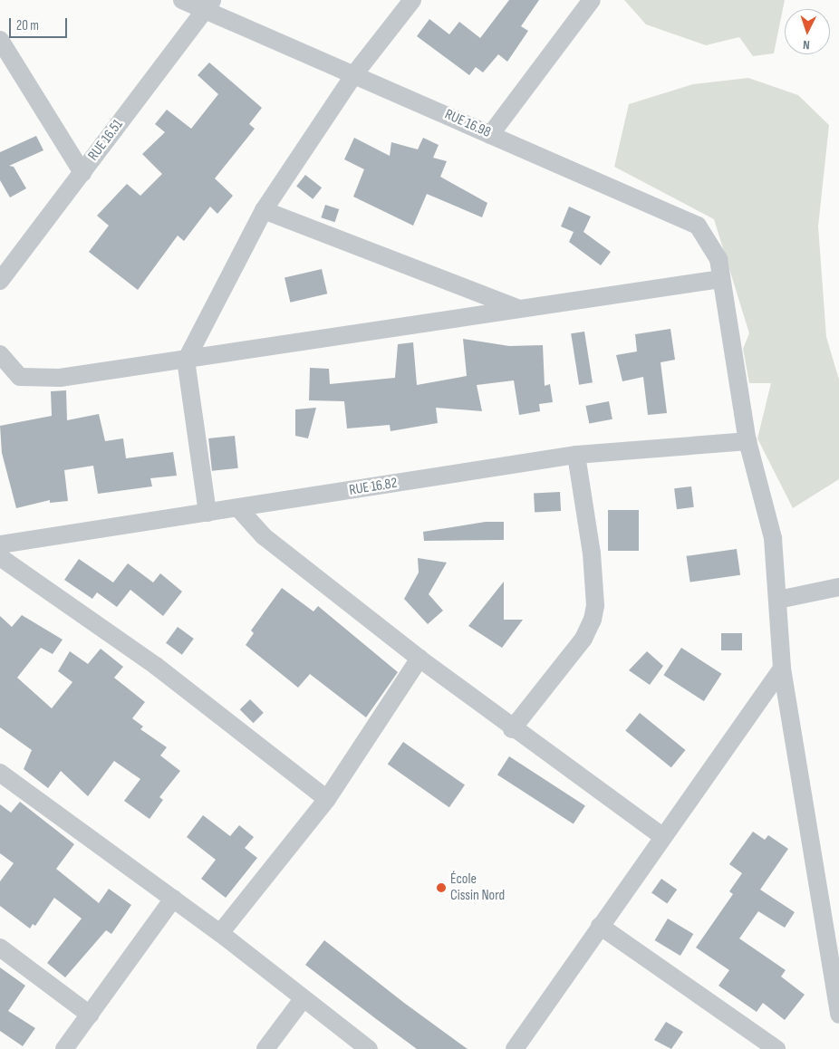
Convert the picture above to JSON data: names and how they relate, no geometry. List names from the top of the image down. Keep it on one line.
{"streets":{"street":["RUE 16.98","RUE 16.51","RUE 16.82"]},"crossings":[["RUE 16.98","RUE 16.51"],["RUE 16.98","RUE 16.82"]],"places":["École Cissin Nord"],"scale_bar":"20 m","north":"bottom"}
